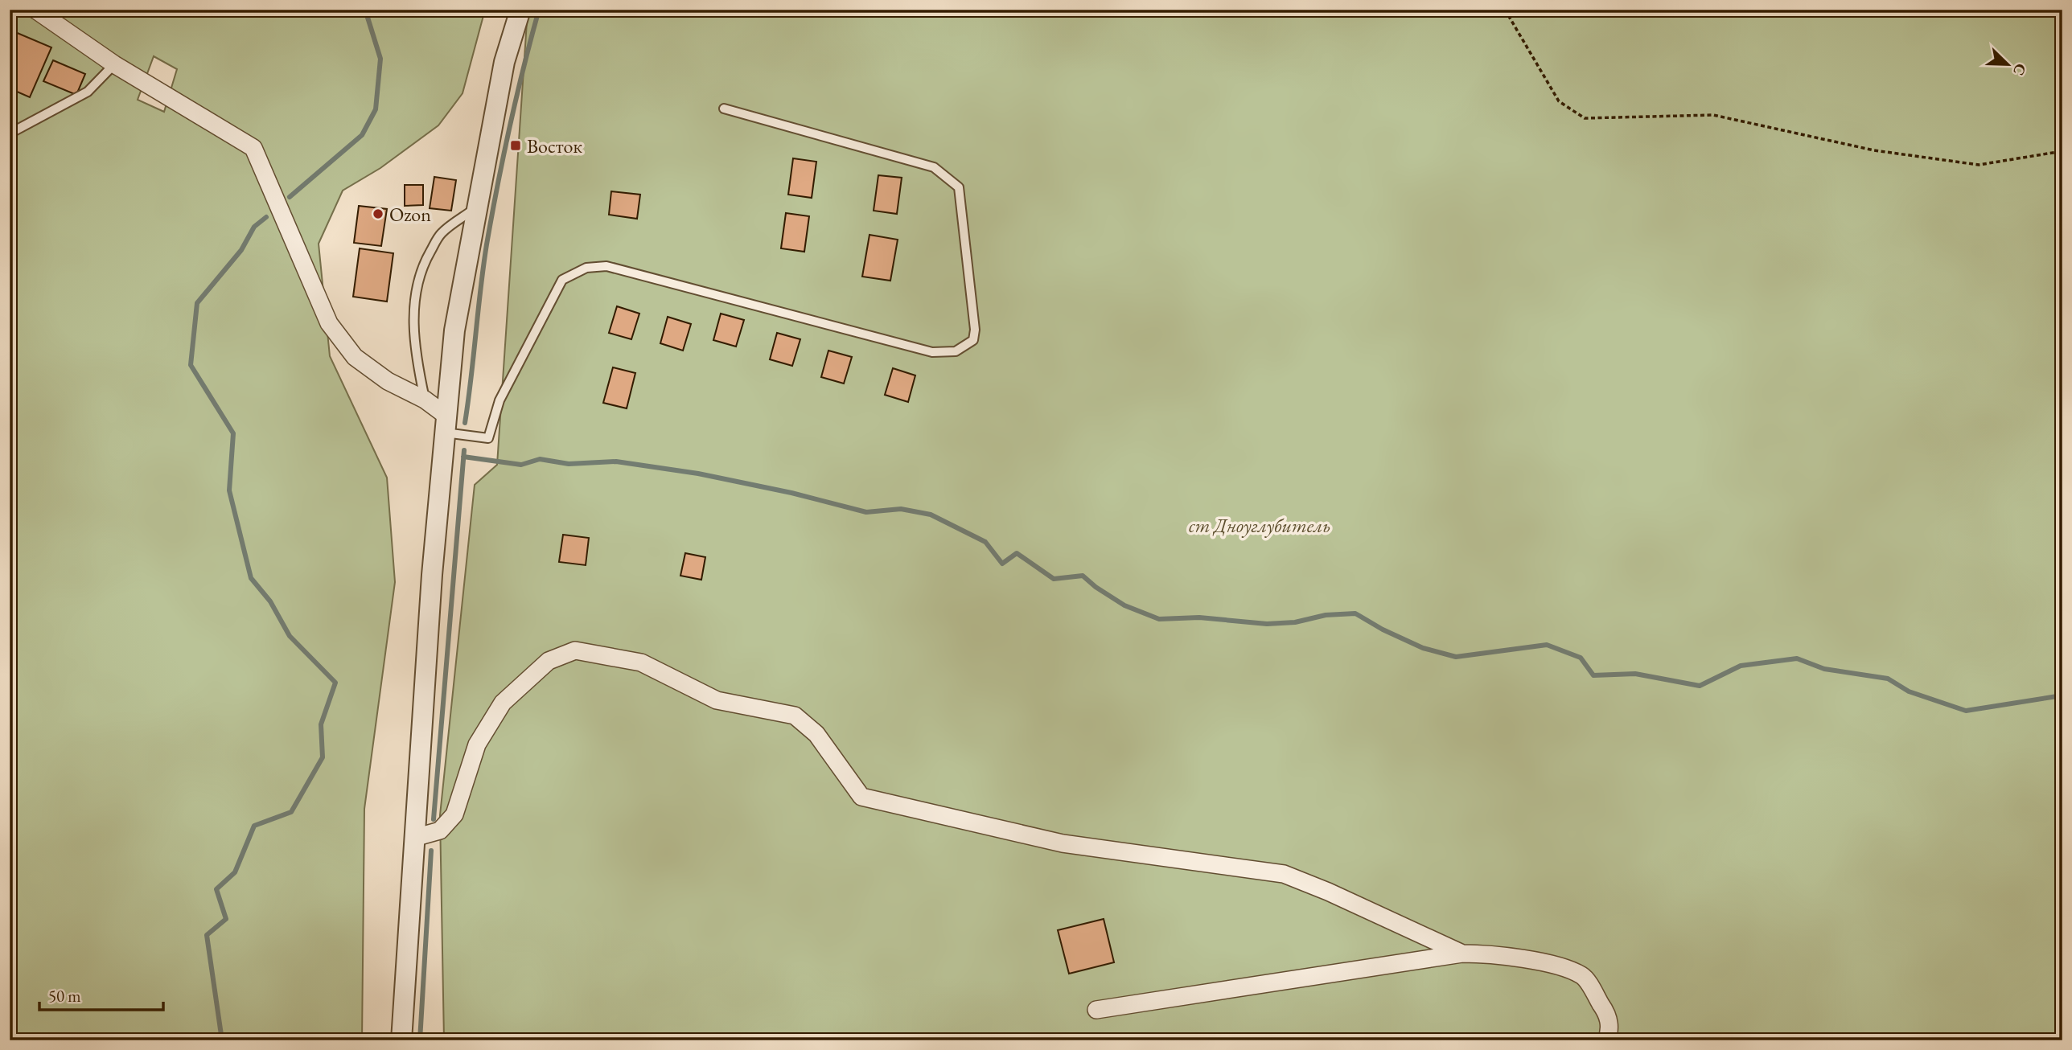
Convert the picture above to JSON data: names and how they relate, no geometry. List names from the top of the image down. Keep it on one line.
{"parks":["ст Дноуглубитель"],"places":{"transit":["Восток"],"other":["Ozon"]},"scale_bar":"50 m","north":"bottom right"}
